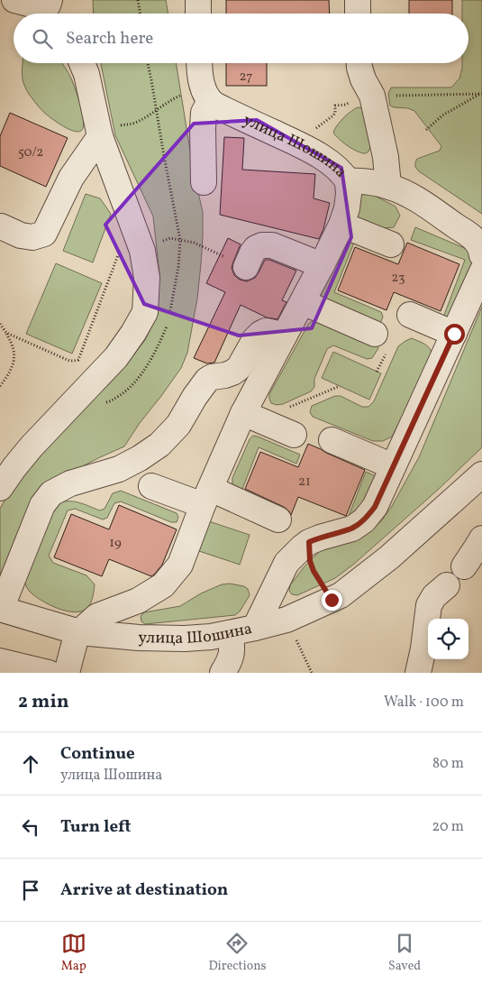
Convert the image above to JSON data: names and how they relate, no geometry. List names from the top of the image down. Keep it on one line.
{"streets":{"street":["улица Шошина"]},"house_numbers":["27","50/2","23","21","19"],"page":{"search":"Search here","heading":["2 min","Walk · 100 m"],"list":[["Continue","улица Шошина","80 m"],["Turn left","20 m"],"Arrive at destination"],"nav":["Map","Directions","Saved"]}}
